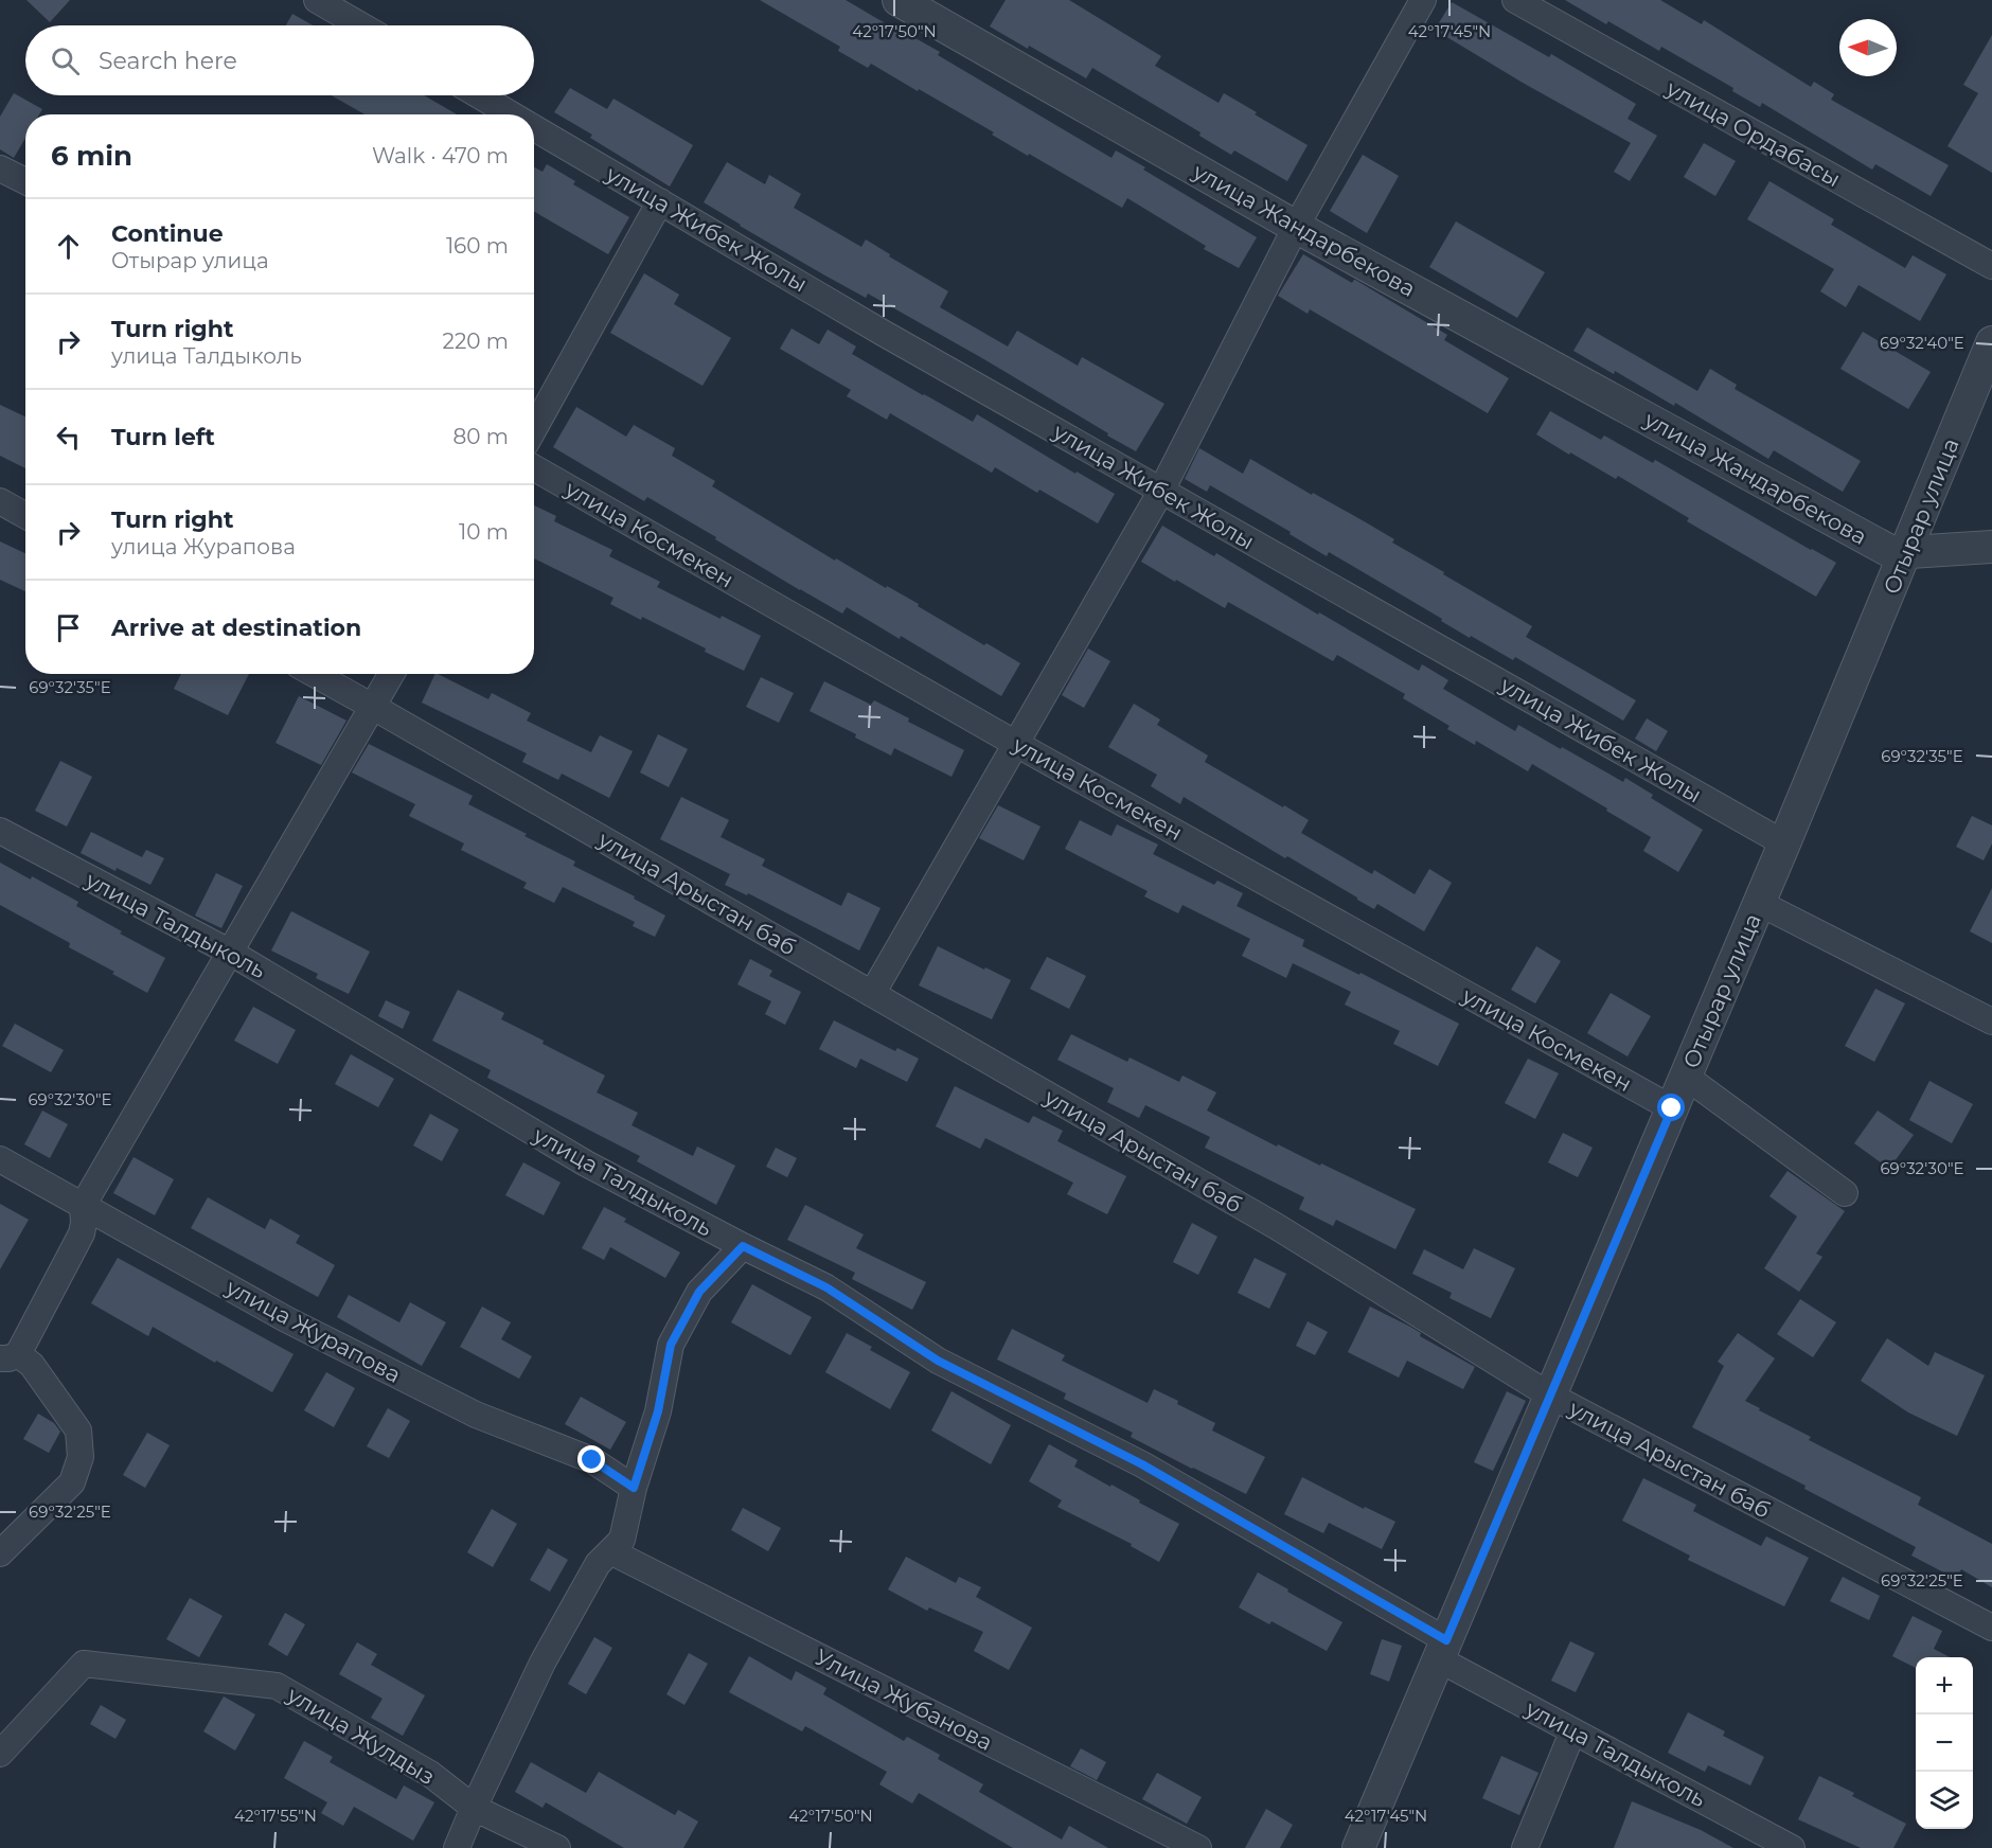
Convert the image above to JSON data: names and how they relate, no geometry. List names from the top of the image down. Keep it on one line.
{"streets":{"street":["улица Ордабасы","улица Жибек Жолы","улица Жандарбекова","Отырар улица","улица Космекен","улица Арыстан баб","улица Талдыколь","улица Журапова","Улица Жубанова","улица Жулдыз"]},"crossings":[["улица Жибек Жолы","Отырар улица"],["улица Жандарбекова","Отырар улица"],["Отырар улица","улица Космекен"],["Отырар улица","улица Арыстан баб"],["Отырар улица","улица Талдыколь"]],"north":"left","page":{"search":"Search here","heading":["6 min","Walk · 470 m"],"list":[["Continue","Отырар улица","160 m"],["Turn right","улица Талдыколь","220 m"],["Turn left","80 m"],["Turn right","улица Журапова","10 m"],"Arrive at destination"],"map_buttons":["+","−"]},"coordinates":["42°17'50\"N","42°17'45\"N","69°32'40\"E","69°32'35\"E","69°32'30\"E","69°32'25\"E","42°17'55\"N"]}
